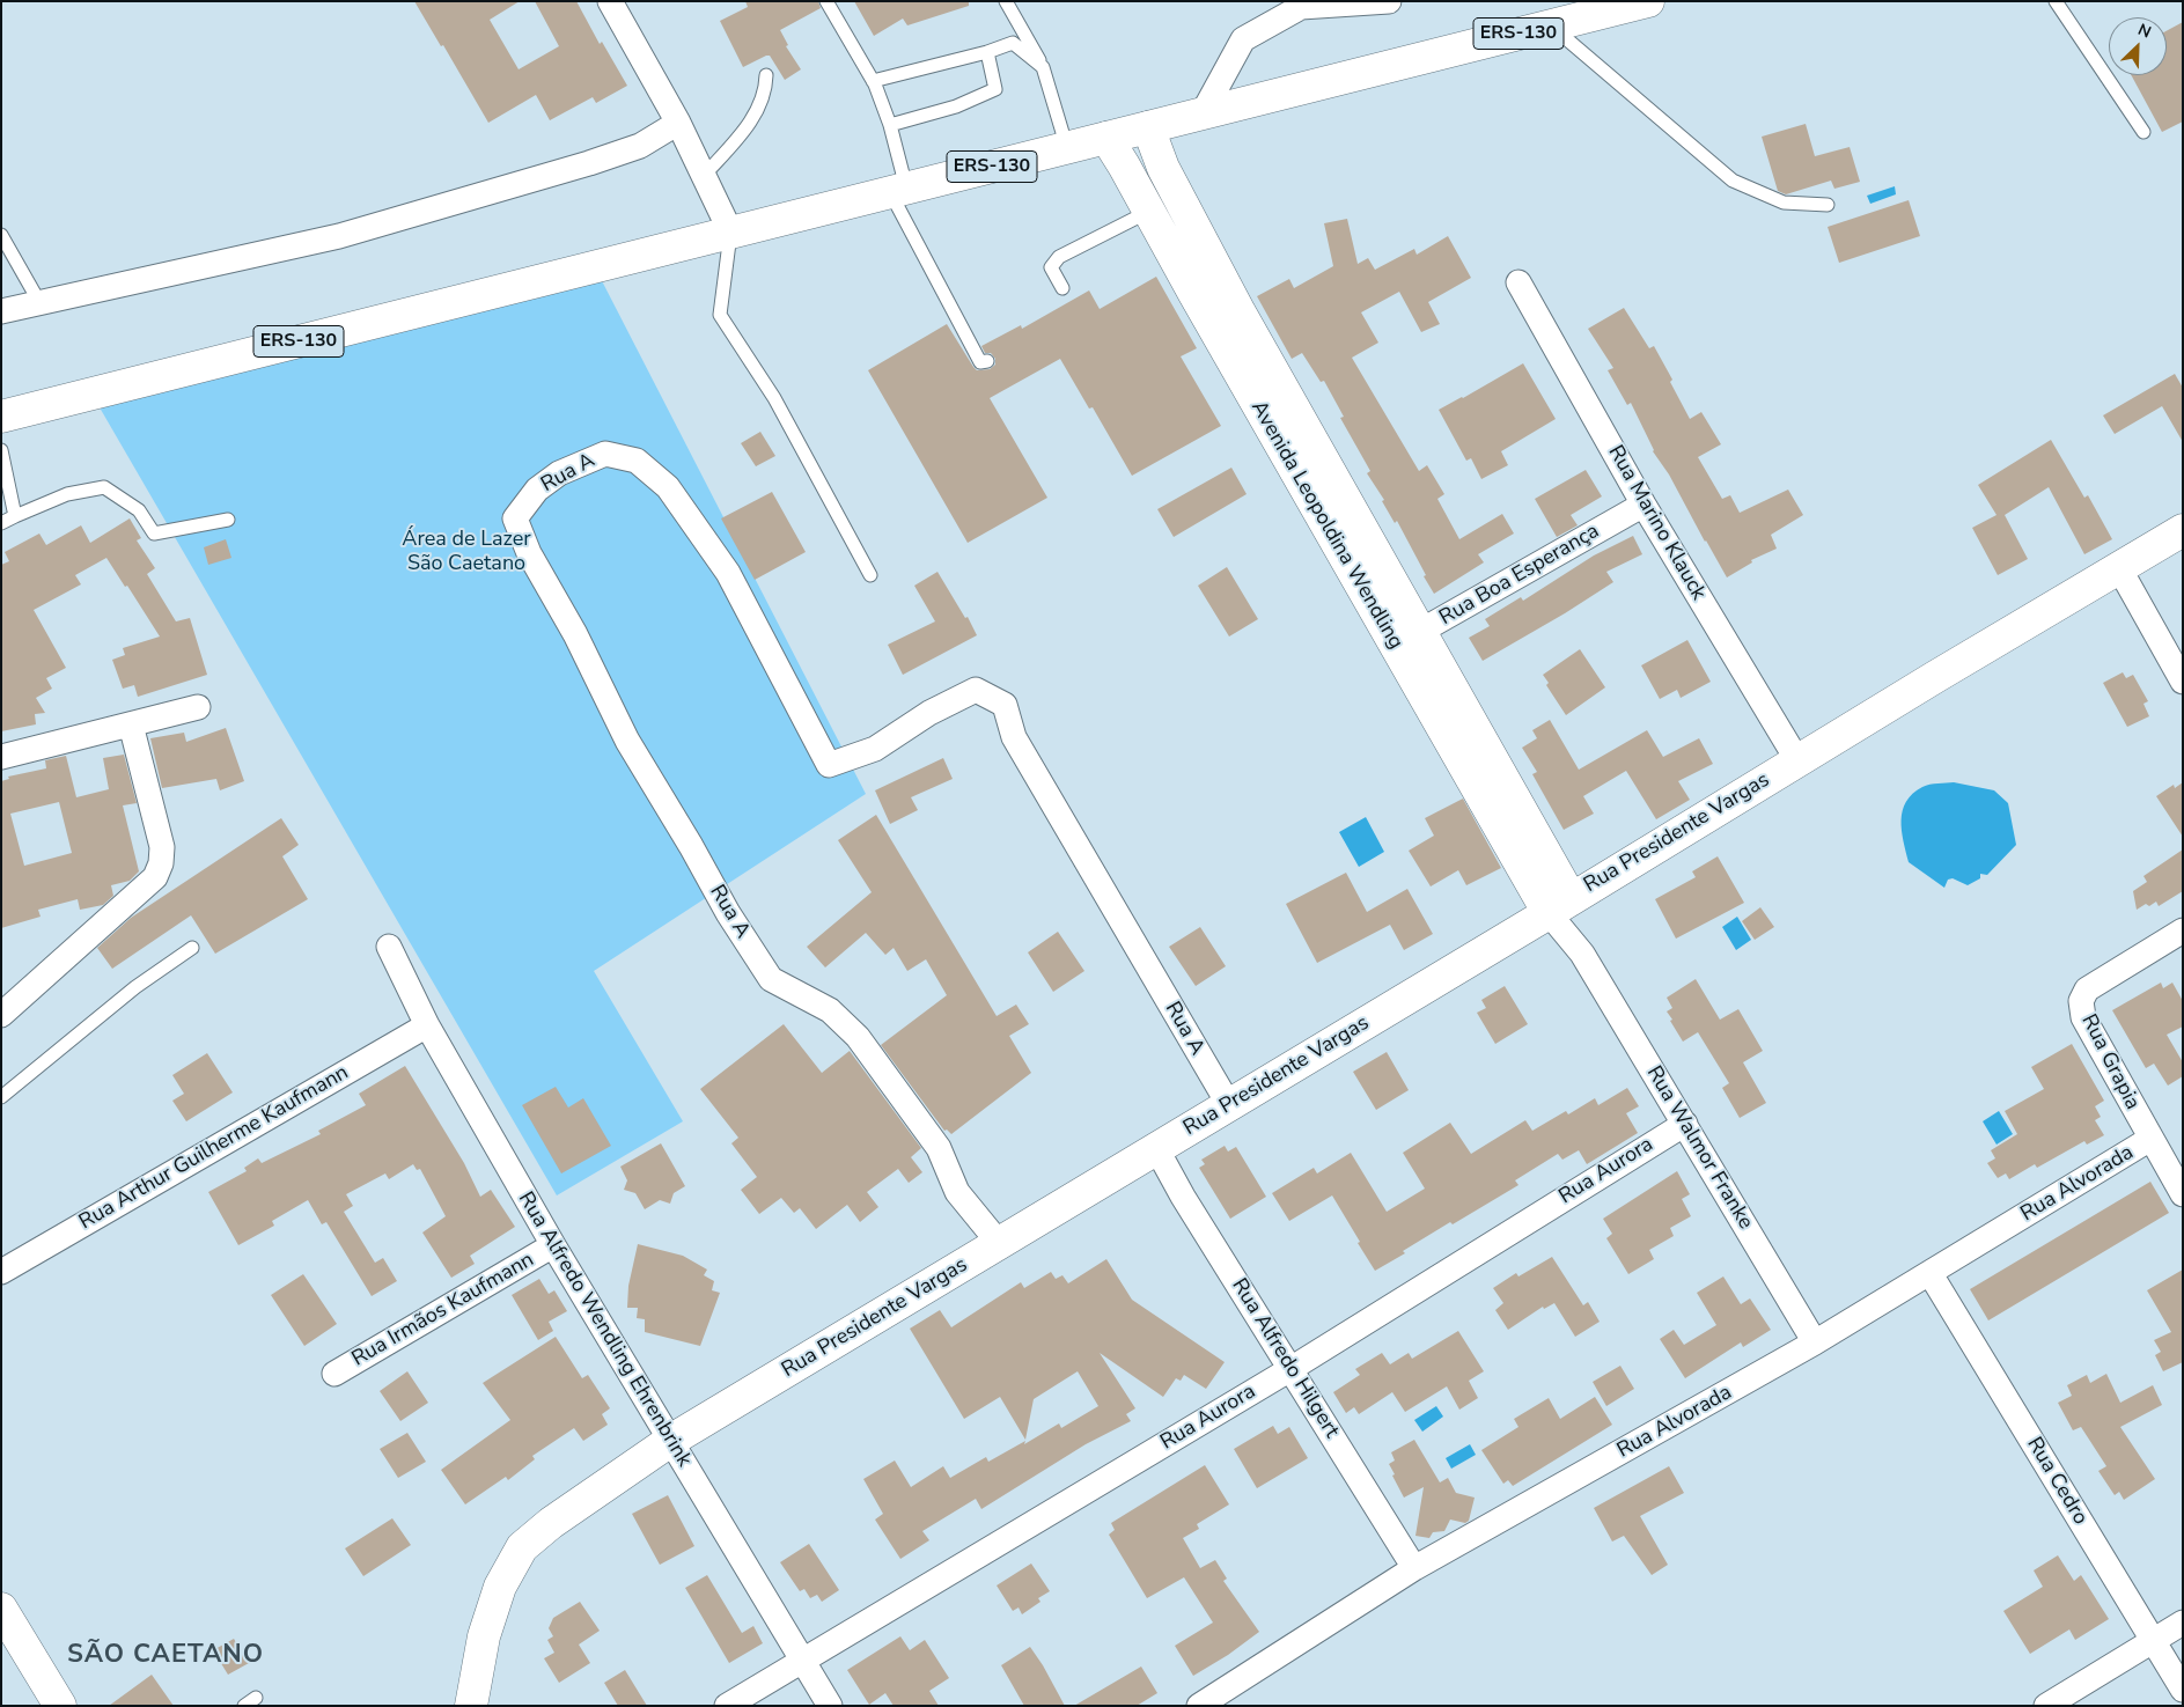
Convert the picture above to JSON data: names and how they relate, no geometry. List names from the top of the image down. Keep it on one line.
{"streets":{"main road":["ERS-130","Avenida Leopoldina Wendling","Rua Presidente Vargas"],"street":["Rua A","Rua Marino Klauck","Rua Boa Esperança","Rua Grapia","Rua Arthur Guilherme Kaufmann","Rua Walmor Franke","Rua Aurora","Rua Alvorada","Rua Irmãos Kaufmann","Rua Alfredo Wendling Ehrenbrink","Rua Alfredo Hilgert","Rua Cedro"]},"crossings":[["ERS-130","Avenida Leopoldina Wendling"],["Rua A","Rua Presidente Vargas"],["Rua Marino Klauck","Rua Boa Esperança"],["Rua Marino Klauck","Rua Presidente Vargas"],["Avenida Leopoldina Wendling","Rua Boa Esperança"],["Avenida Leopoldina Wendling","Rua Presidente Vargas"],["Avenida Leopoldina Wendling","Rua Walmor Franke"],["Rua Presidente Vargas","Rua Walmor Franke"],["Rua Presidente Vargas","Rua Alfredo Wendling Ehrenbrink"],["Rua Presidente Vargas","Rua Alfredo Hilgert"],["Rua Grapia","Rua Alvorada"],["Rua Arthur Guilherme Kaufmann","Rua Alfredo Wendling Ehrenbrink"],["Rua Walmor Franke","Rua Aurora"],["Rua Walmor Franke","Rua Alvorada"],["Rua Aurora","Rua Alfredo Wendling Ehrenbrink"],["Rua Aurora","Rua Alfredo Hilgert"],["Rua Alvorada","Rua Alfredo Hilgert"],["Rua Alvorada","Rua Cedro"],["Rua Irmãos Kaufmann","Rua Alfredo Wendling Ehrenbrink"]],"districts":["SÃO CAETANO"],"parks":["Área de Lazer São Caetano"],"north":"top right"}
